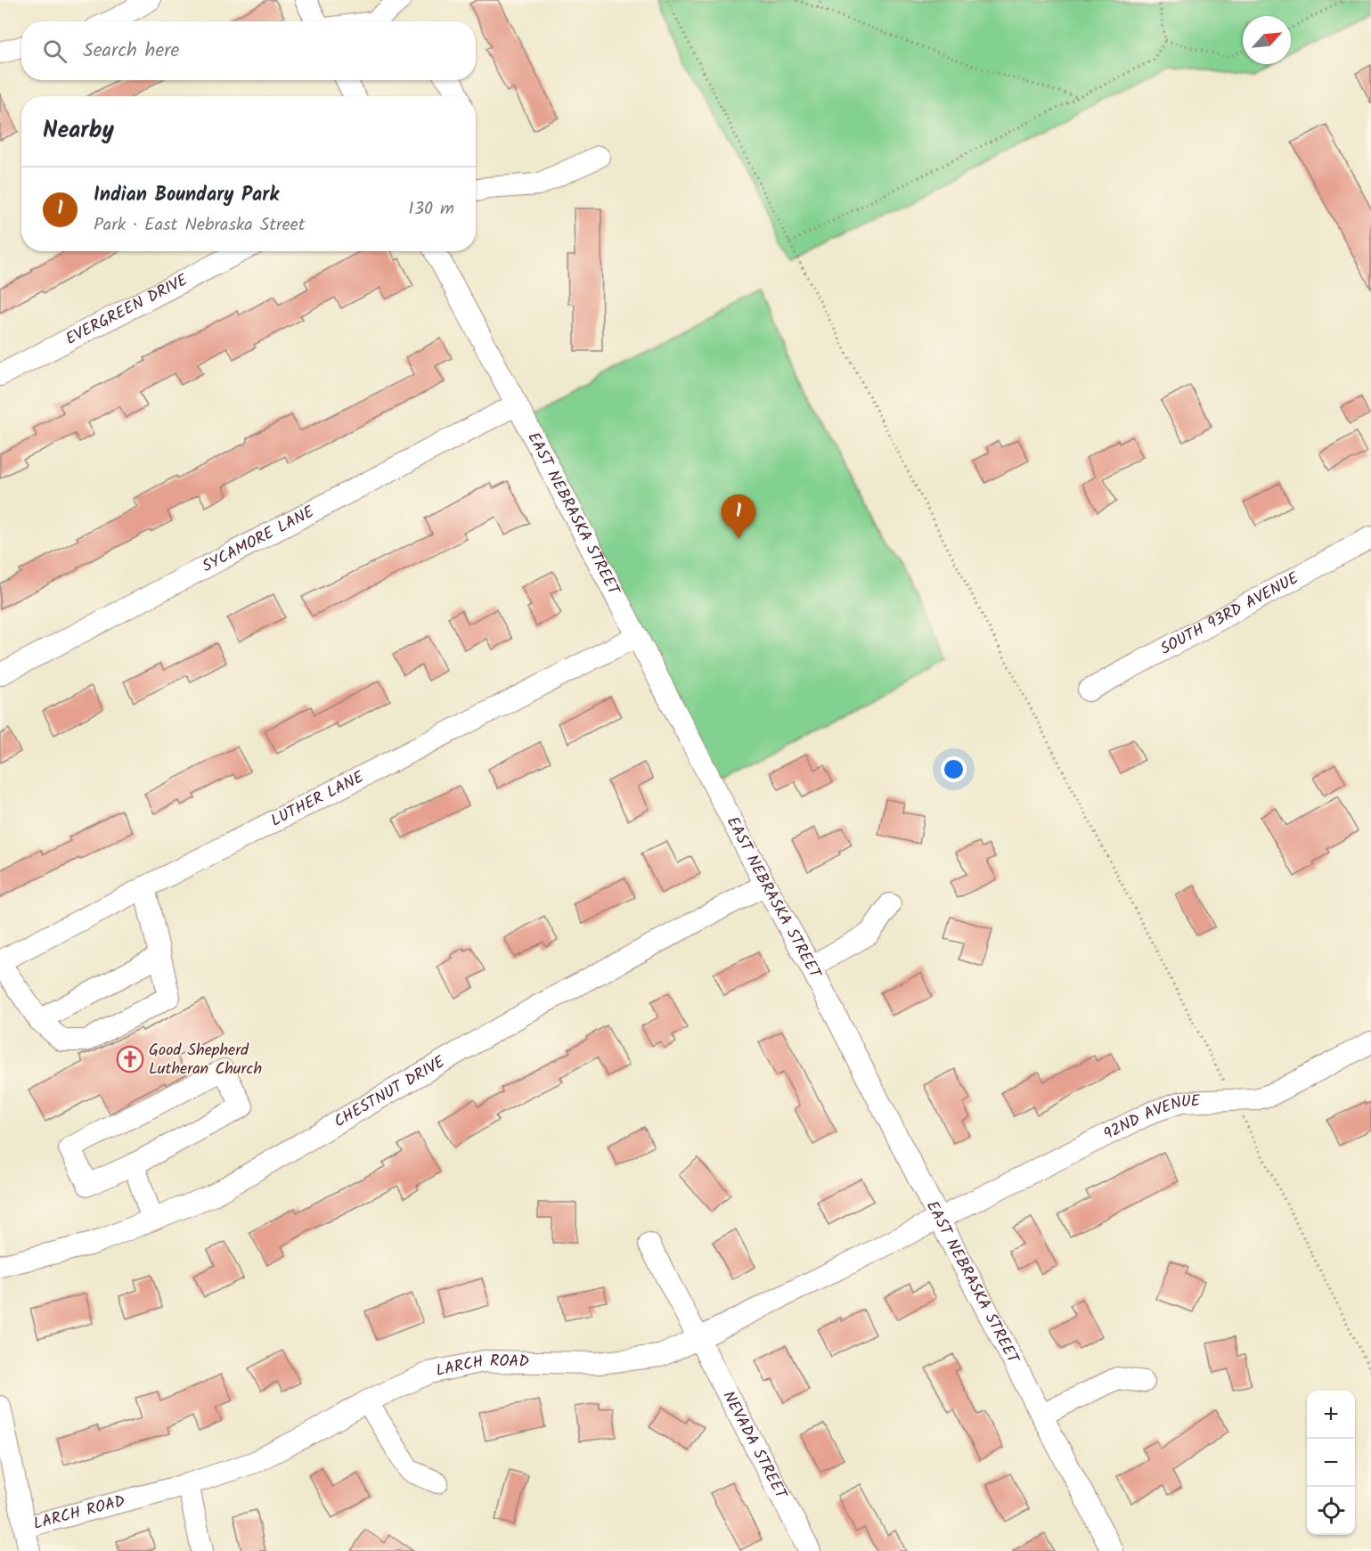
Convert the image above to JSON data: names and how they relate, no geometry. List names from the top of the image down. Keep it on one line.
{"streets":{"street":["EVERGREEN DRIVE","EAST NEBRASKA STREET","SYCAMORE LANE","SOUTH 93RD AVENUE","LUTHER LANE","CHESTNUT DRIVE","92ND AVENUE","LARCH ROAD","NEVADA STREET"]},"crossings":[["EAST NEBRASKA STREET","SYCAMORE LANE"],["EAST NEBRASKA STREET","LUTHER LANE"],["EAST NEBRASKA STREET","CHESTNUT DRIVE"],["EAST NEBRASKA STREET","92ND AVENUE"],["EAST NEBRASKA STREET","LARCH ROAD"],["92ND AVENUE","LARCH ROAD"],["LARCH ROAD","NEVADA STREET"]],"places":{"church":["Good Shepherd Lutheran Church"]},"north":"top right","page":{"search":"Search here","heading":"Nearby","list":[{"mark":"1","name":"Indian Boundary Park","note":"Park · East Nebraska Street","value":"130 m"}],"pins":"1","map_buttons":["+","−"]}}
